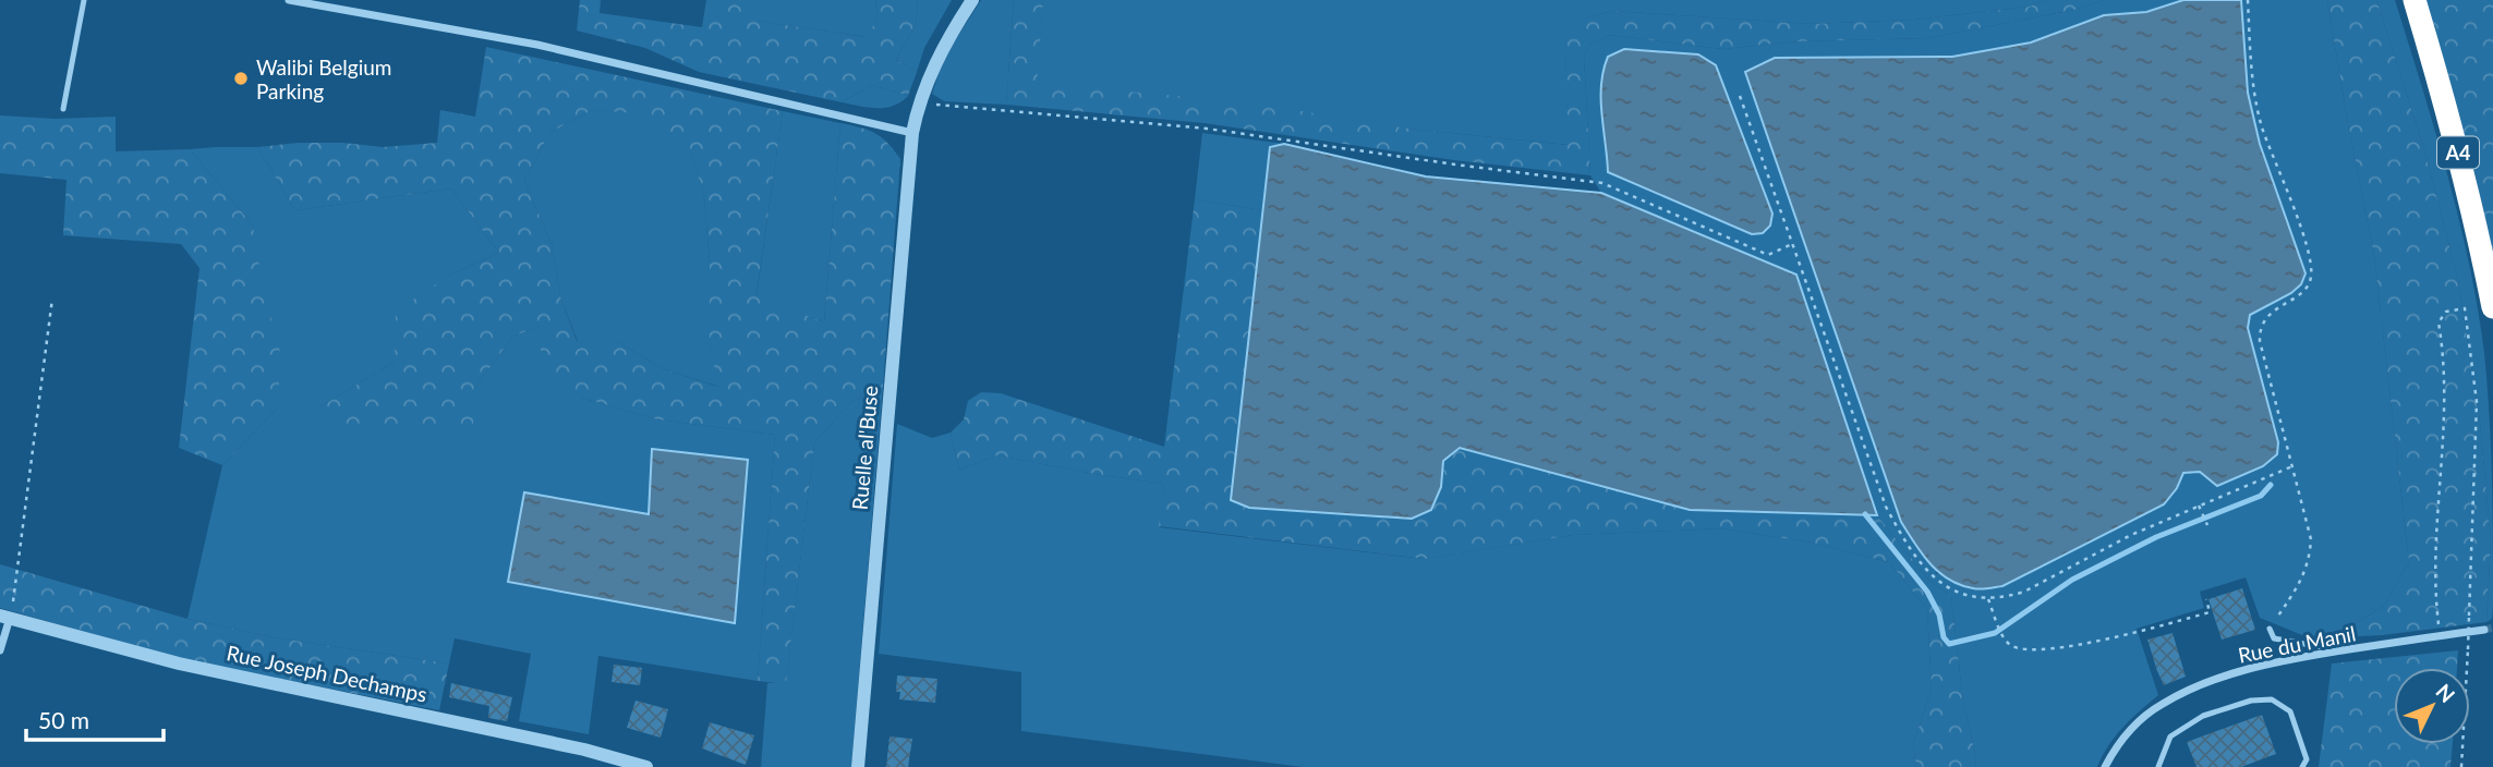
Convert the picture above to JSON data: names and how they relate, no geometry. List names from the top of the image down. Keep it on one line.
{"streets":{"highway":["A4"],"street":["Ruelle al'Buse","Rue du Manil","Rue Joseph Dechamps"]},"places":["Walibi Belgium Parking"],"scale_bar":"50 m","north":"top right"}
